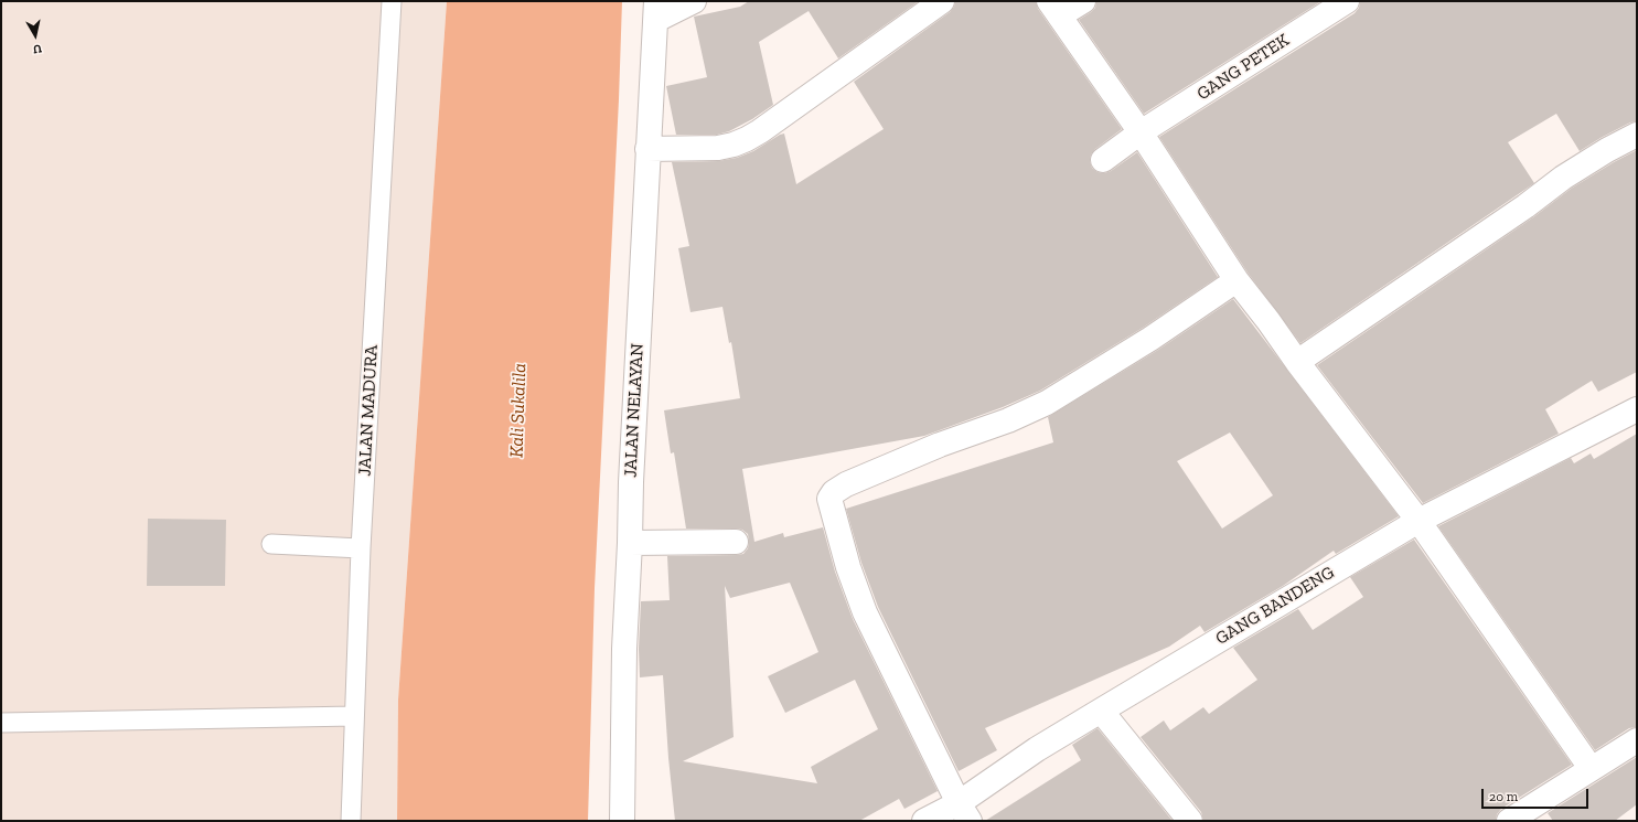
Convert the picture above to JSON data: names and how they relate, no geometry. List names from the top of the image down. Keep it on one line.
{"streets":{"street":["GANG PETEK","JALAN NELAYAN","GANG BANDENG"],"lane":["JALAN MADURA"]},"water":["Kali Sukalila"],"scale_bar":"20 m","north":"bottom"}
